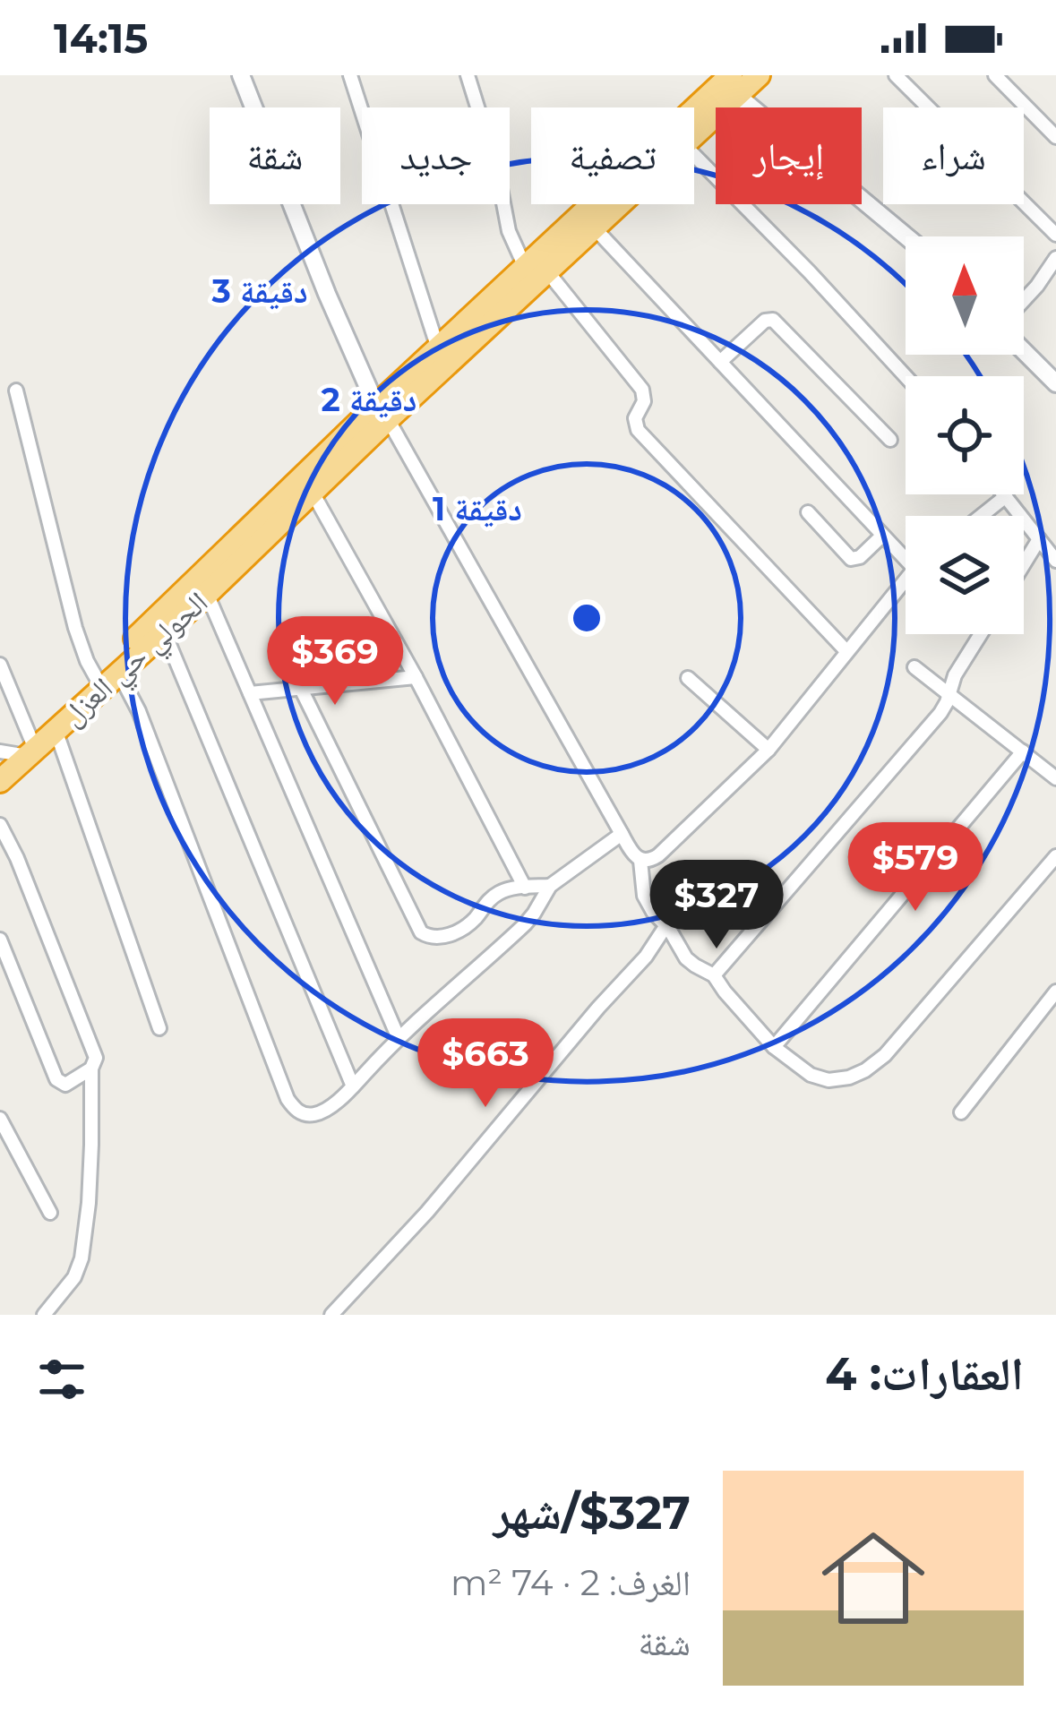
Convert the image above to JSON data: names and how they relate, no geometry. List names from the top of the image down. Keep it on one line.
{"streets":{"highway":["الحولي حي العزل"]},"north":"top","page":{"status":"14:15","chip":["شراء","إيجار","تصفية","جديد","شقة"],"price":["$369","$579","$327","$663"],"heading":"العقارات: 4","list":[{"name":"$327/شهر","note":"الغرف: 2 · 74 m² · شقة"}]},"rings":["3 دقيقة","2 دقيقة","1 دقيقة"]}
